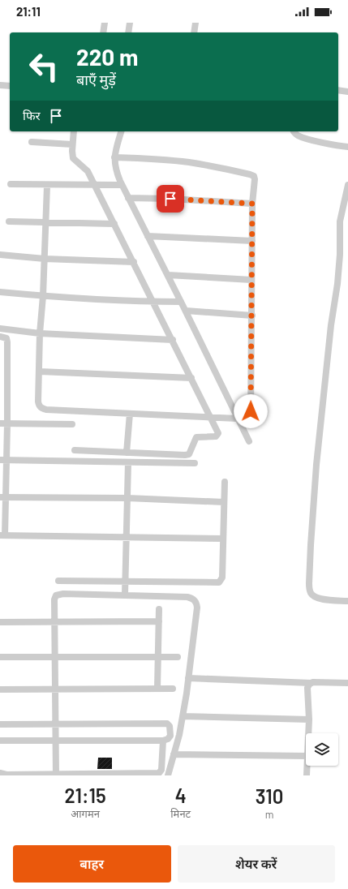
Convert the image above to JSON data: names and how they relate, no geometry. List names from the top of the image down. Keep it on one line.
{"page":{"status":"21:11","turn":["220 m","बाएँ मुड़ें"],"then":"फिर","eta":["21:15","आगमन","4","मिनट","310","m"],"buttons":["बाहर","शेयर करें"]}}
